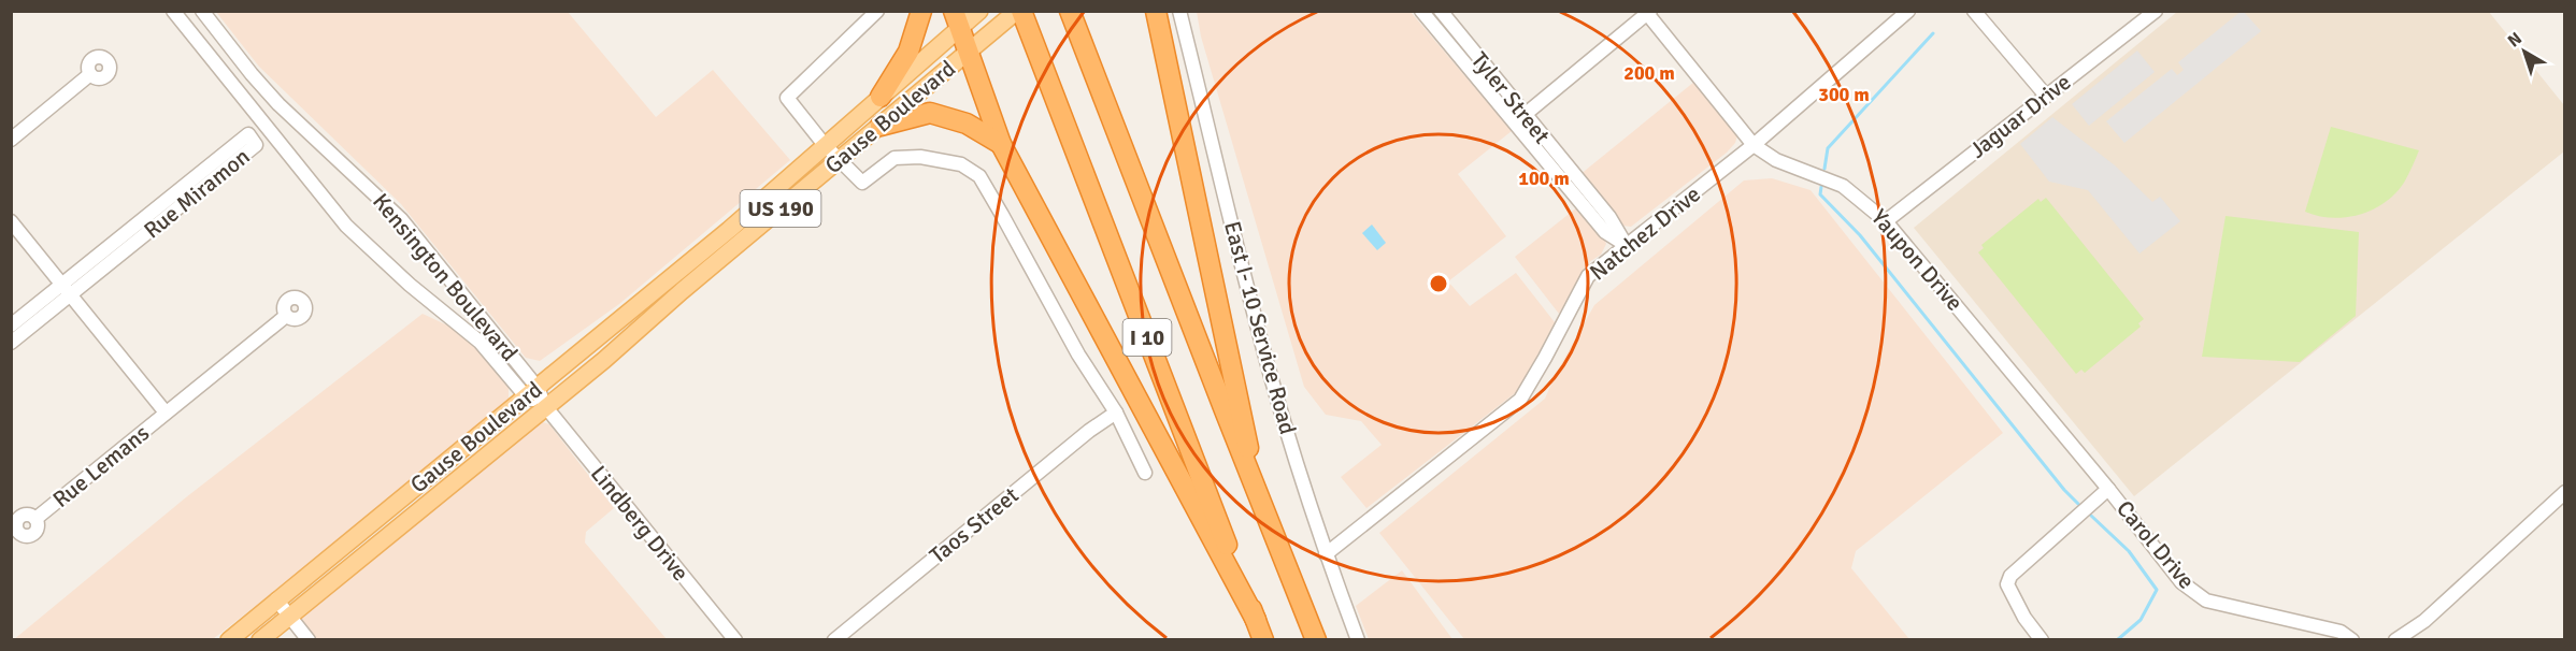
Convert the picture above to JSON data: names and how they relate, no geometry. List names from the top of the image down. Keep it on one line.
{"streets":{"highway":["I 10"],"main road":["Gause Boulevard","US 190"],"street":["Tyler Street","Jaguar Drive","Rue Miramon","Natchez Drive","Yaupon Drive","Kensington Boulevard","East I- 10 Service Road","Rue Lemans","Lindberg Drive","Taos Street","Carol Drive"]},"crossings":[["Tyler Street","Natchez Drive"],["Jaguar Drive","Yaupon Drive"],["Gause Boulevard","Kensington Boulevard"],["Gause Boulevard","Lindberg Drive"],["Rue Miramon","Rue Lemans"],["Natchez Drive","Yaupon Drive"],["Natchez Drive","East I- 10 Service Road"],["Yaupon Drive","Carol Drive"],["Kensington Boulevard","Lindberg Drive"]],"north":"top left","rings":["200 m","300 m","100 m"]}
